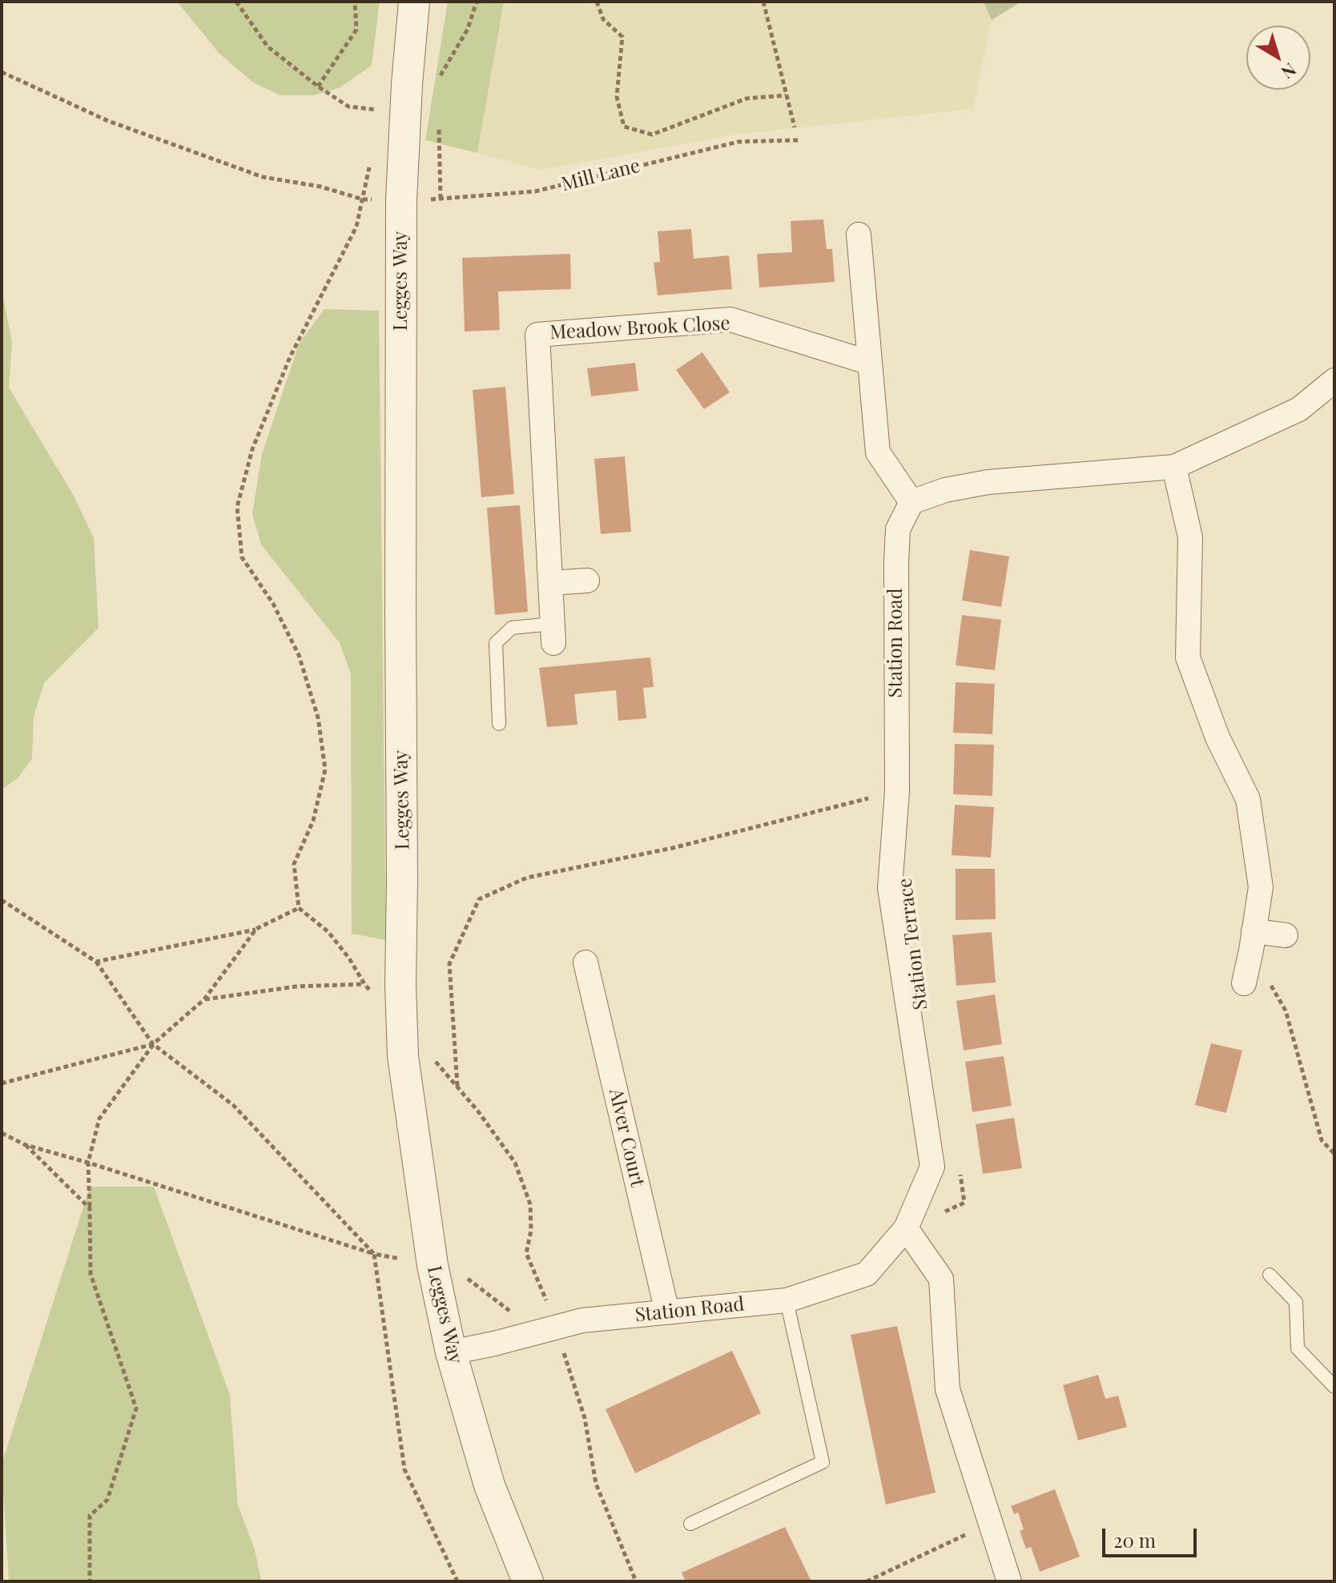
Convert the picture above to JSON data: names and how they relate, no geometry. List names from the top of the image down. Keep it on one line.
{"streets":{"street":["Legges Way","Meadow Brook Close","Station Road","Alver Court"],"path":["Mill Lane"]},"crossings":[["Mill Lane","Legges Way"],["Legges Way","Station Road"],["Station Road","Alver Court"]],"scale_bar":"20 m","north":"bottom right"}
